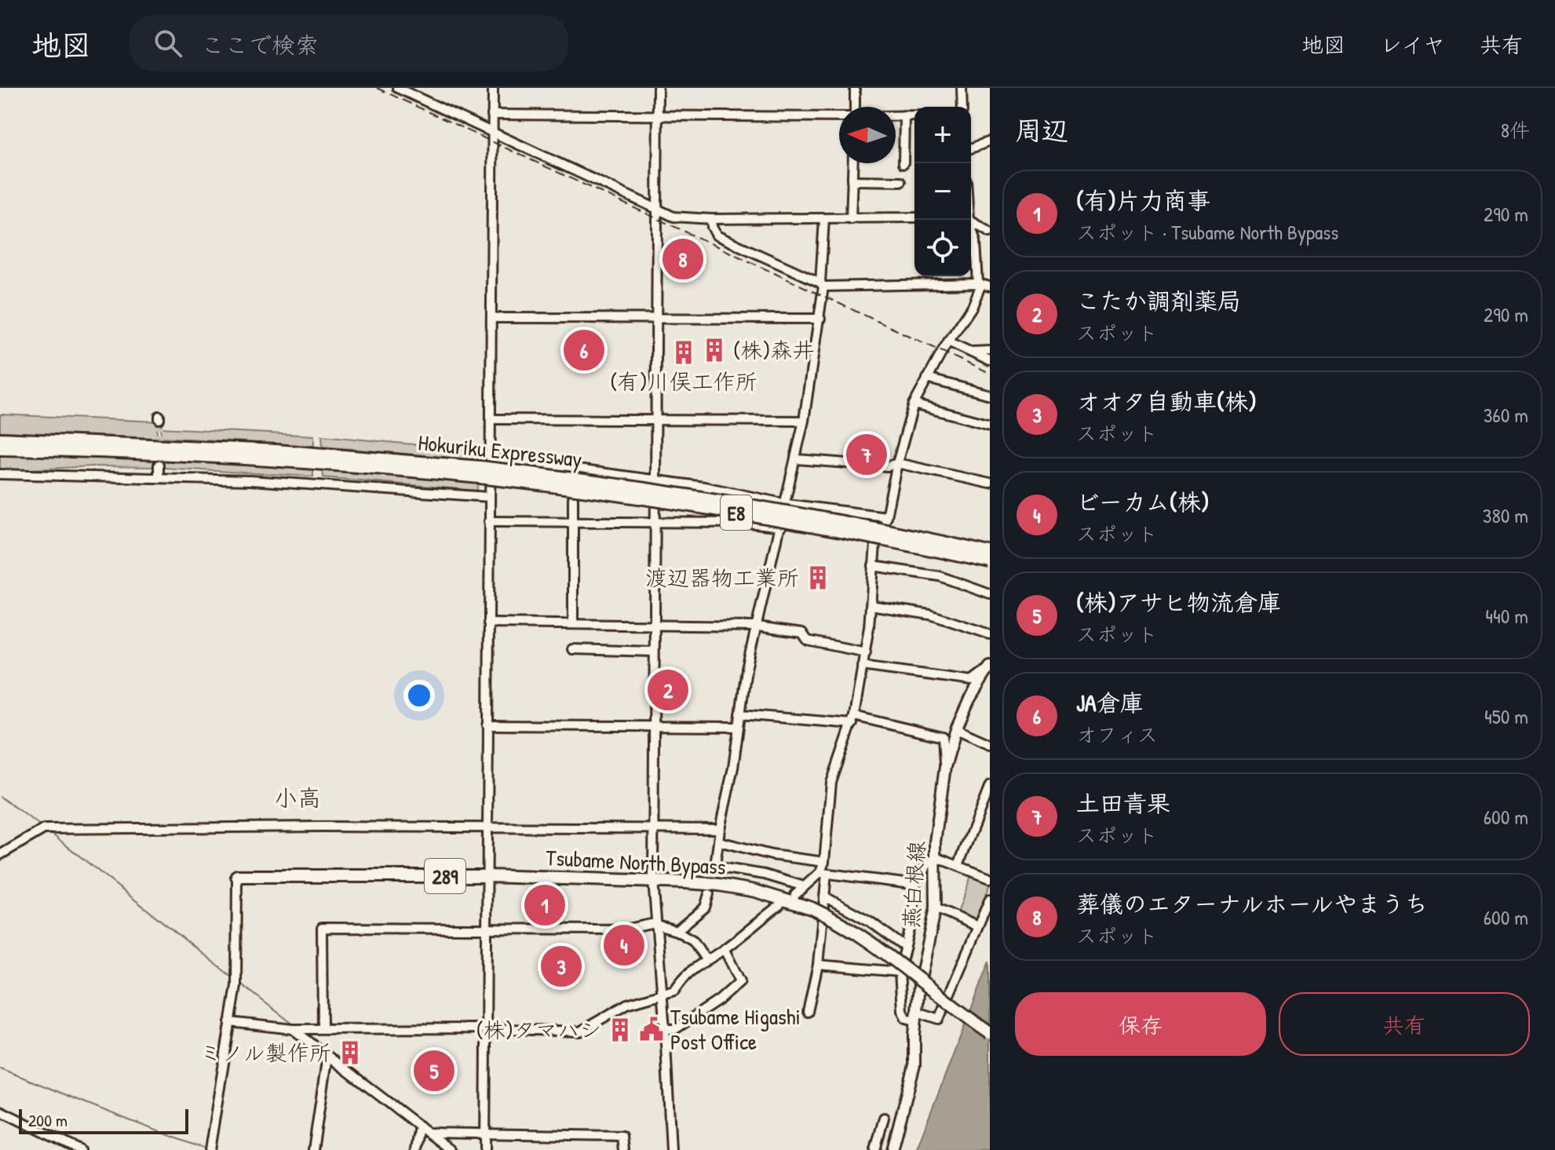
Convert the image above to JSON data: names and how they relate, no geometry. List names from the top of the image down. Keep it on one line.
{"streets":{"highway":["Hokuriku Expressway","E8","Tsubame North Bypass","289"],"main road":["燕白根線"]},"districts":["小高"],"places":{"building":["(株)森井","(有)川俣工作所","渡辺器物工業所","(株)タマハシ","ミノル製作所"],"public building":["Tsubame Higashi Post Office"]},"scale_bar":"200 m","north":"left","page":{"header":"地図","search":"ここで検索","nav":["地図","レイヤ","共有"],"heading":["周辺","8件"],"map_buttons":["+","−"],"list":[{"mark":"1","name":"(有)片力商事","note":"スポット · Tsubame North Bypass","value":"290 m"},{"mark":"2","name":"こたか調剤薬局","note":"スポット","value":"290 m"},{"mark":"3","name":"オオタ自動車(株)","note":"スポット","value":"360 m"},{"mark":"4","name":"ビーカム(株)","note":"スポット","value":"380 m"},{"mark":"5","name":"(株)アサヒ物流倉庫","note":"スポット","value":"440 m"},{"mark":"6","name":"JA倉庫","note":"オフィス","value":"450 m"},{"mark":"7","name":"土田青果","note":"スポット","value":"600 m"},{"mark":"8","name":"葬儀のエターナルホールやまうち","note":"スポット","value":"600 m"}],"pins":["8","6","7","2","1","4","3","5"],"buttons":["保存","共有"],"scale":"200 m"}}
